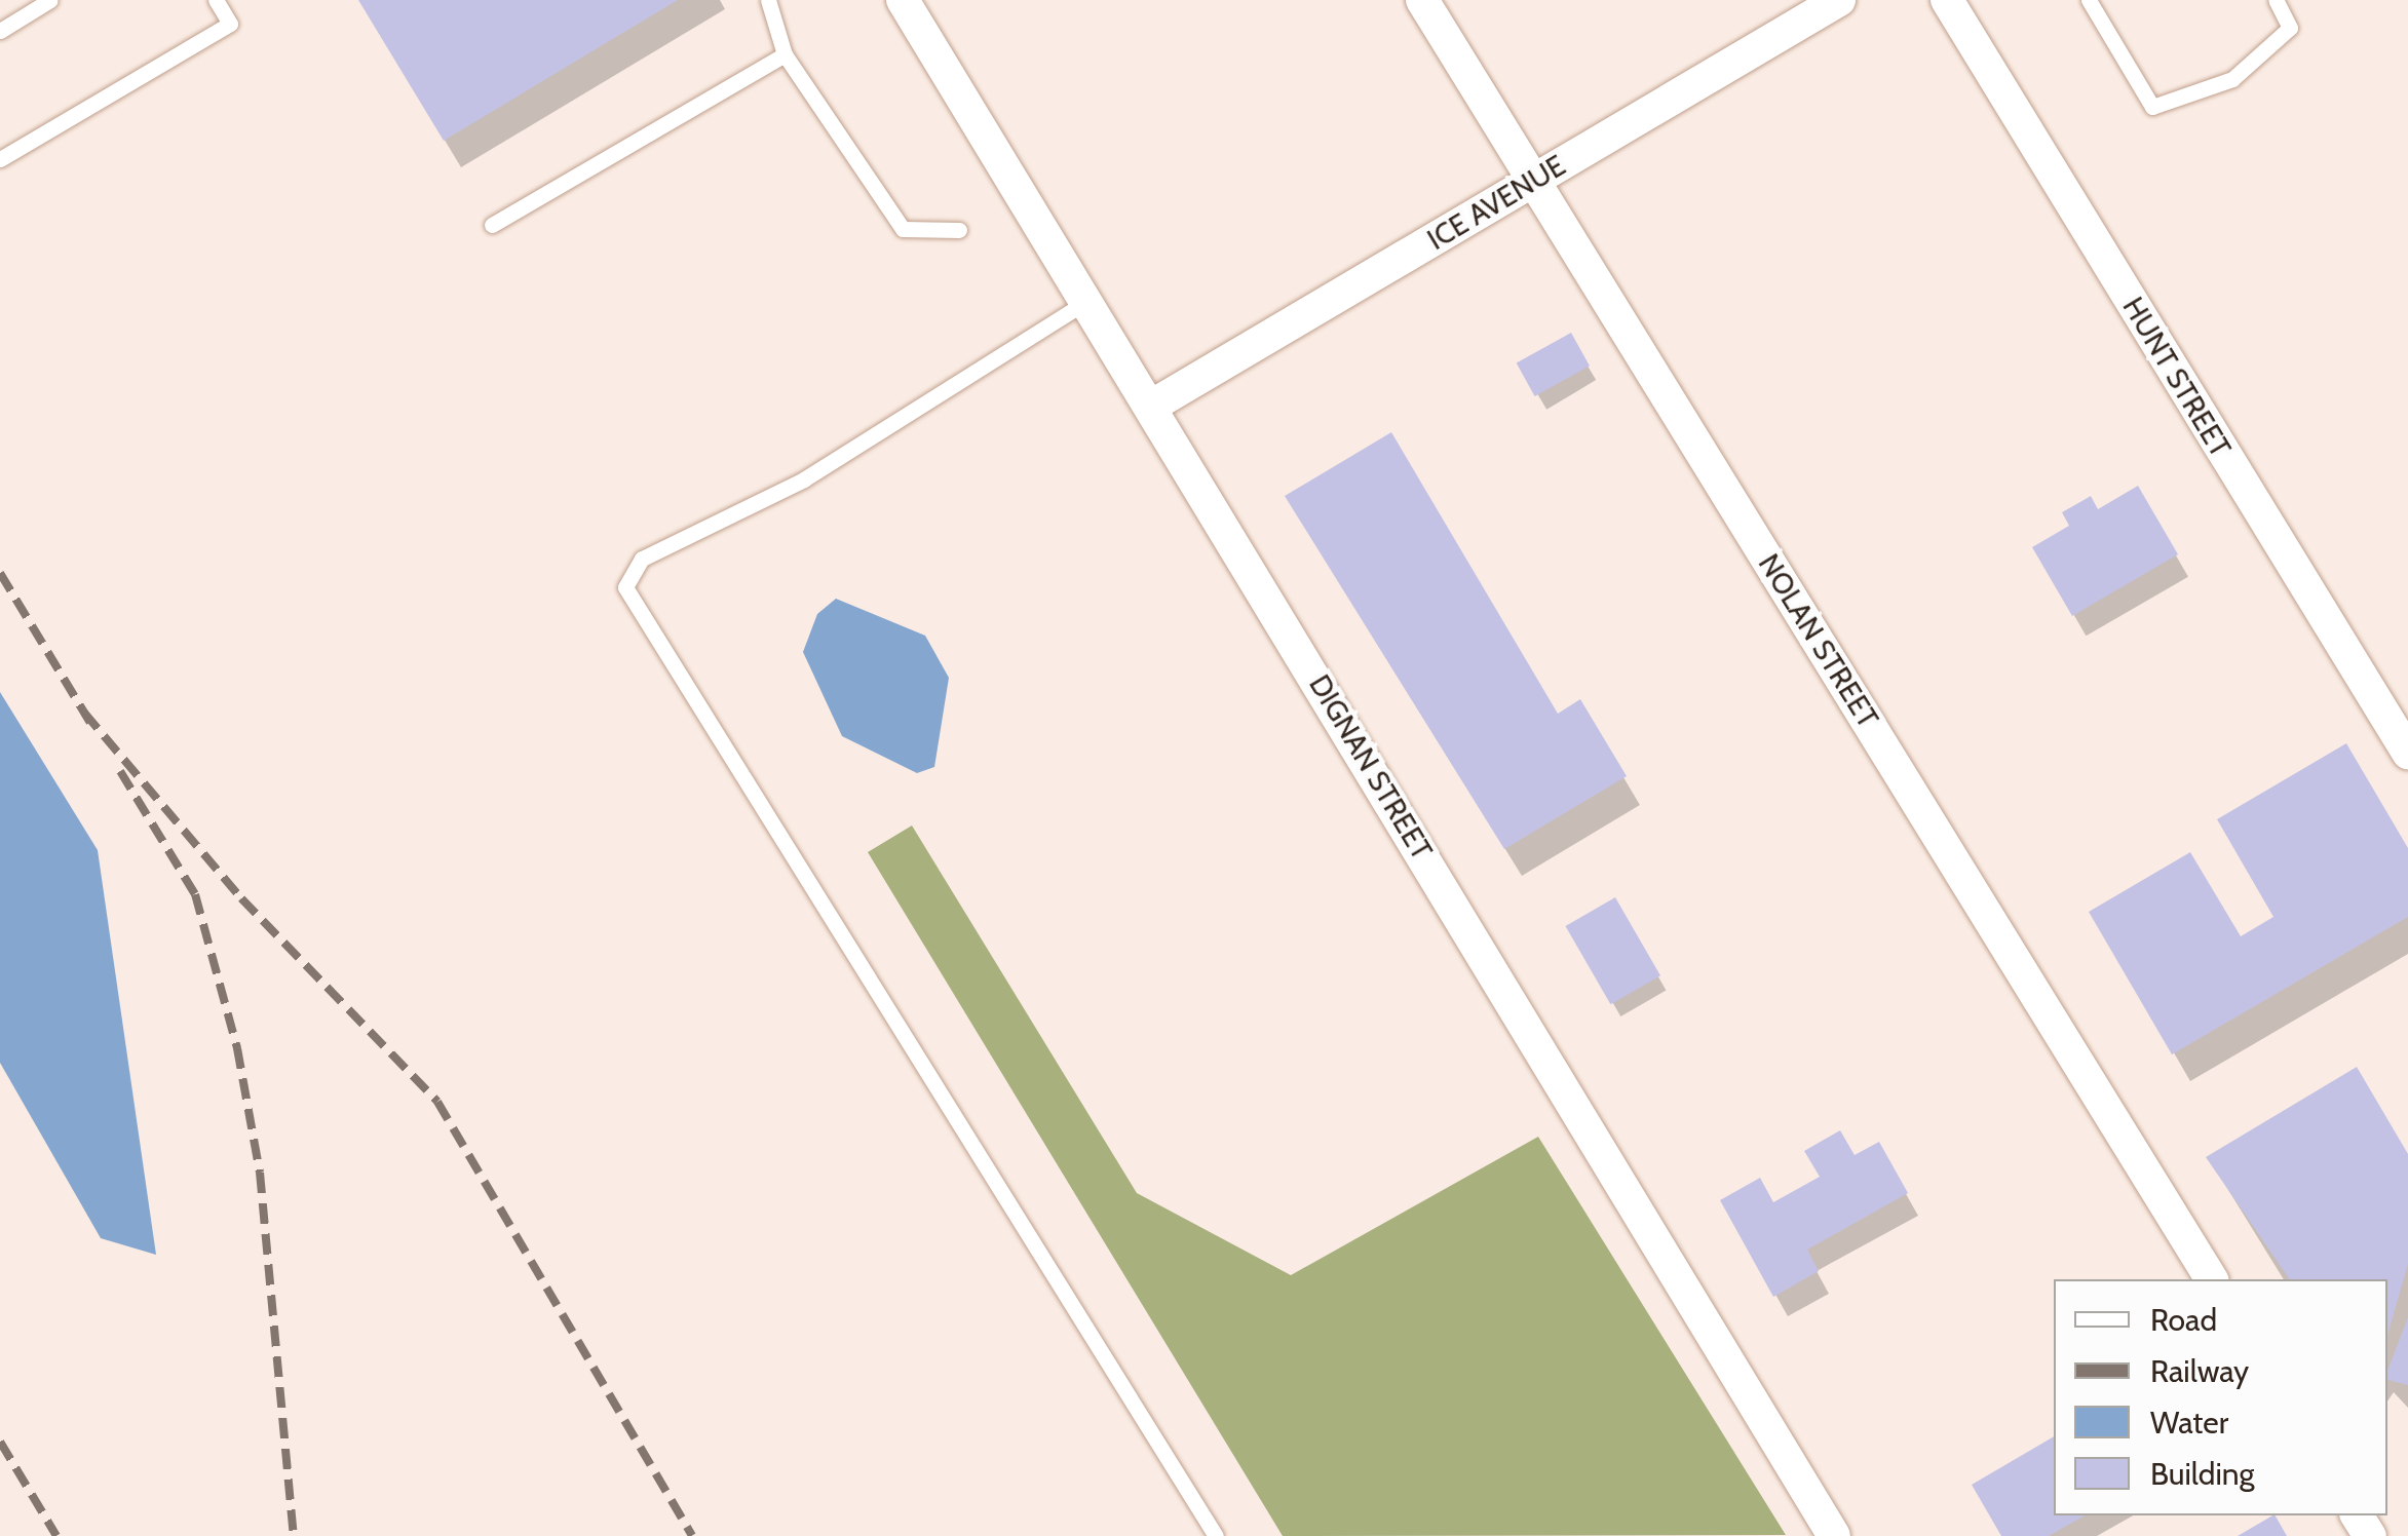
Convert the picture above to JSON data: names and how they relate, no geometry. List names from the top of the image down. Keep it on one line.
{"streets":{"street":["ICE AVENUE","HUNT STREET","NOLAN STREET","DIGNAN STREET"]},"crossings":[["ICE AVENUE","NOLAN STREET"],["ICE AVENUE","DIGNAN STREET"]],"legend":["Road","Railway","Water","Building"]}
